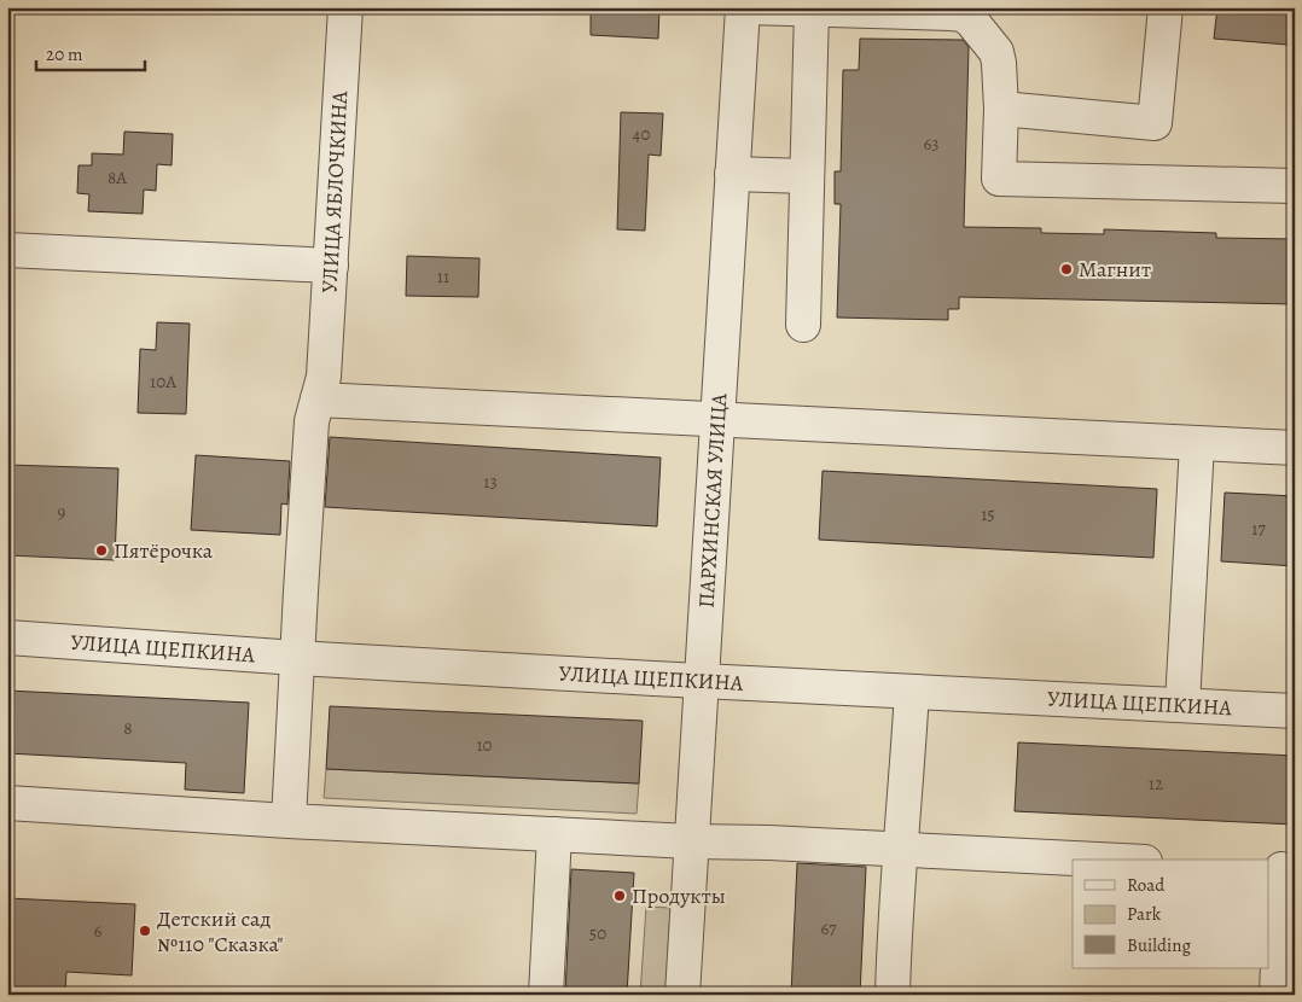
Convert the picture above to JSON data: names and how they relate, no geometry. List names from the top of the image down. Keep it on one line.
{"streets":{"street":["УЛИЦА ЯБЛОЧКИНА","ПАРХИНСКАЯ УЛИЦА","УЛИЦА ЩЕПКИНА"]},"crossings":[["УЛИЦА ЯБЛОЧКИНА","УЛИЦА ЩЕПКИНА"],["ПАРХИНСКАЯ УЛИЦА","УЛИЦА ЩЕПКИНА"]],"places":["Магнит","Пятёрочка","Продукты","Детский сад №110 \"Сказка\""],"house_numbers":["40","63","8А","11","10А","13","9","15","17","8","10","12","67","6","50"],"legend":["Road","Park","Building"],"scale_bar":"20 m"}
